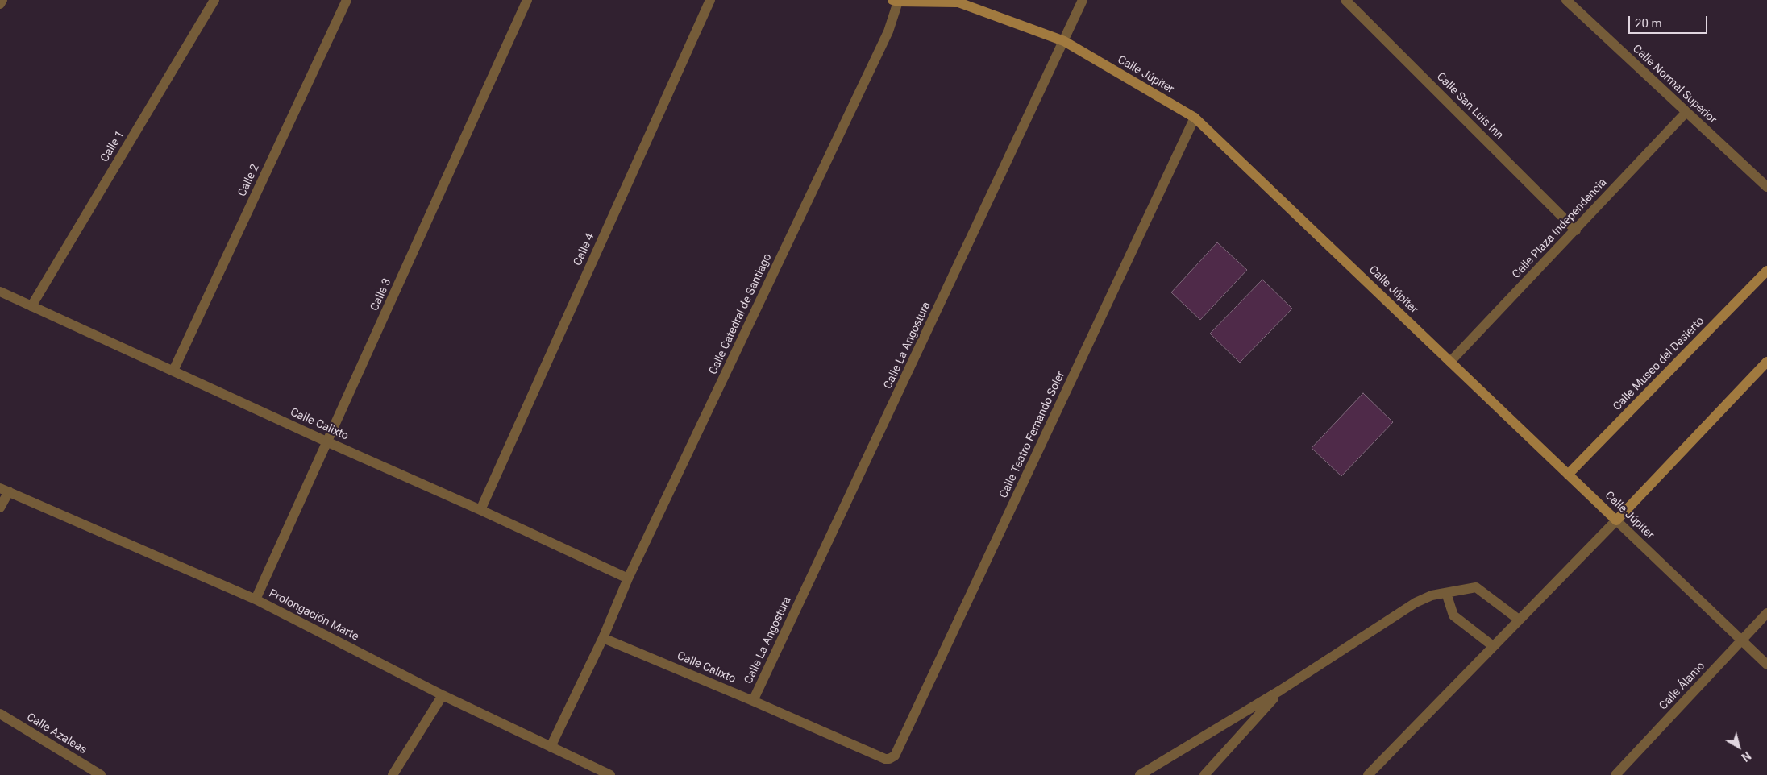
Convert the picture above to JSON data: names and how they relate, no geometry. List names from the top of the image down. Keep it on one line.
{"streets":{"street":["Calle Júpiter","Calle Normal Superior","Calle San Luis Inn","Calle 1","Calle 2","Calle Plaza Independencia","Calle 4","Calle 3","Calle Catedral de Santiago","Calle La Angostura","Calle Museo del Desierto","Calle Calixto","Calle Teatro Fernando Soler","Prolongación Marte","Calle Álamo","Calle Azaleas"]},"crossings":[["Calle Júpiter","Calle Plaza Independencia"],["Calle Júpiter","Calle Catedral de Santiago"],["Calle Júpiter","Calle La Angostura"],["Calle Júpiter","Calle Museo del Desierto"],["Calle Júpiter","Calle Teatro Fernando Soler"],["Calle Júpiter","Calle Álamo"],["Calle Normal Superior","Calle Plaza Independencia"],["Calle San Luis Inn","Calle Plaza Independencia"],["Calle 1","Calle Calixto"],["Calle 2","Calle Calixto"],["Calle 4","Calle Calixto"],["Calle 3","Calle Calixto"],["Calle 3","Prolongación Marte"],["Calle Catedral de Santiago","Calle Calixto"],["Calle Catedral de Santiago","Prolongación Marte"],["Calle La Angostura","Calle Calixto"],["Calle Calixto","Calle Teatro Fernando Soler"]],"scale_bar":"20 m","north":"bottom right"}
